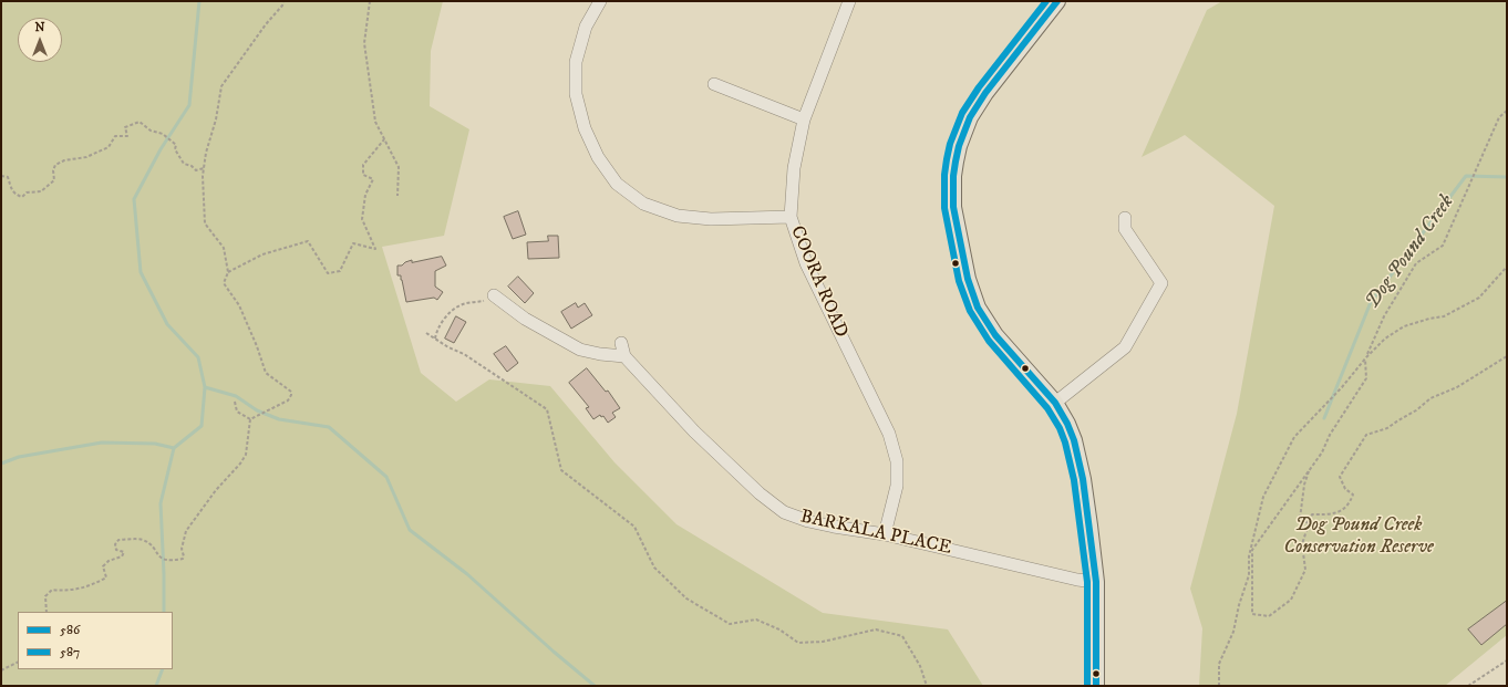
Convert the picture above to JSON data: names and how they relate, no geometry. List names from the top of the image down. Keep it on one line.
{"streets":{"street":["COORA ROAD","BARKALA PLACE"]},"crossings":[["COORA ROAD","BARKALA PLACE"]],"water":["Dog Pound Creek"],"parks":["Dog Pound Creek Conservation Reserve"],"lines":["transit line 586","transit line 587"],"legend":["586","587"],"north":"top"}
